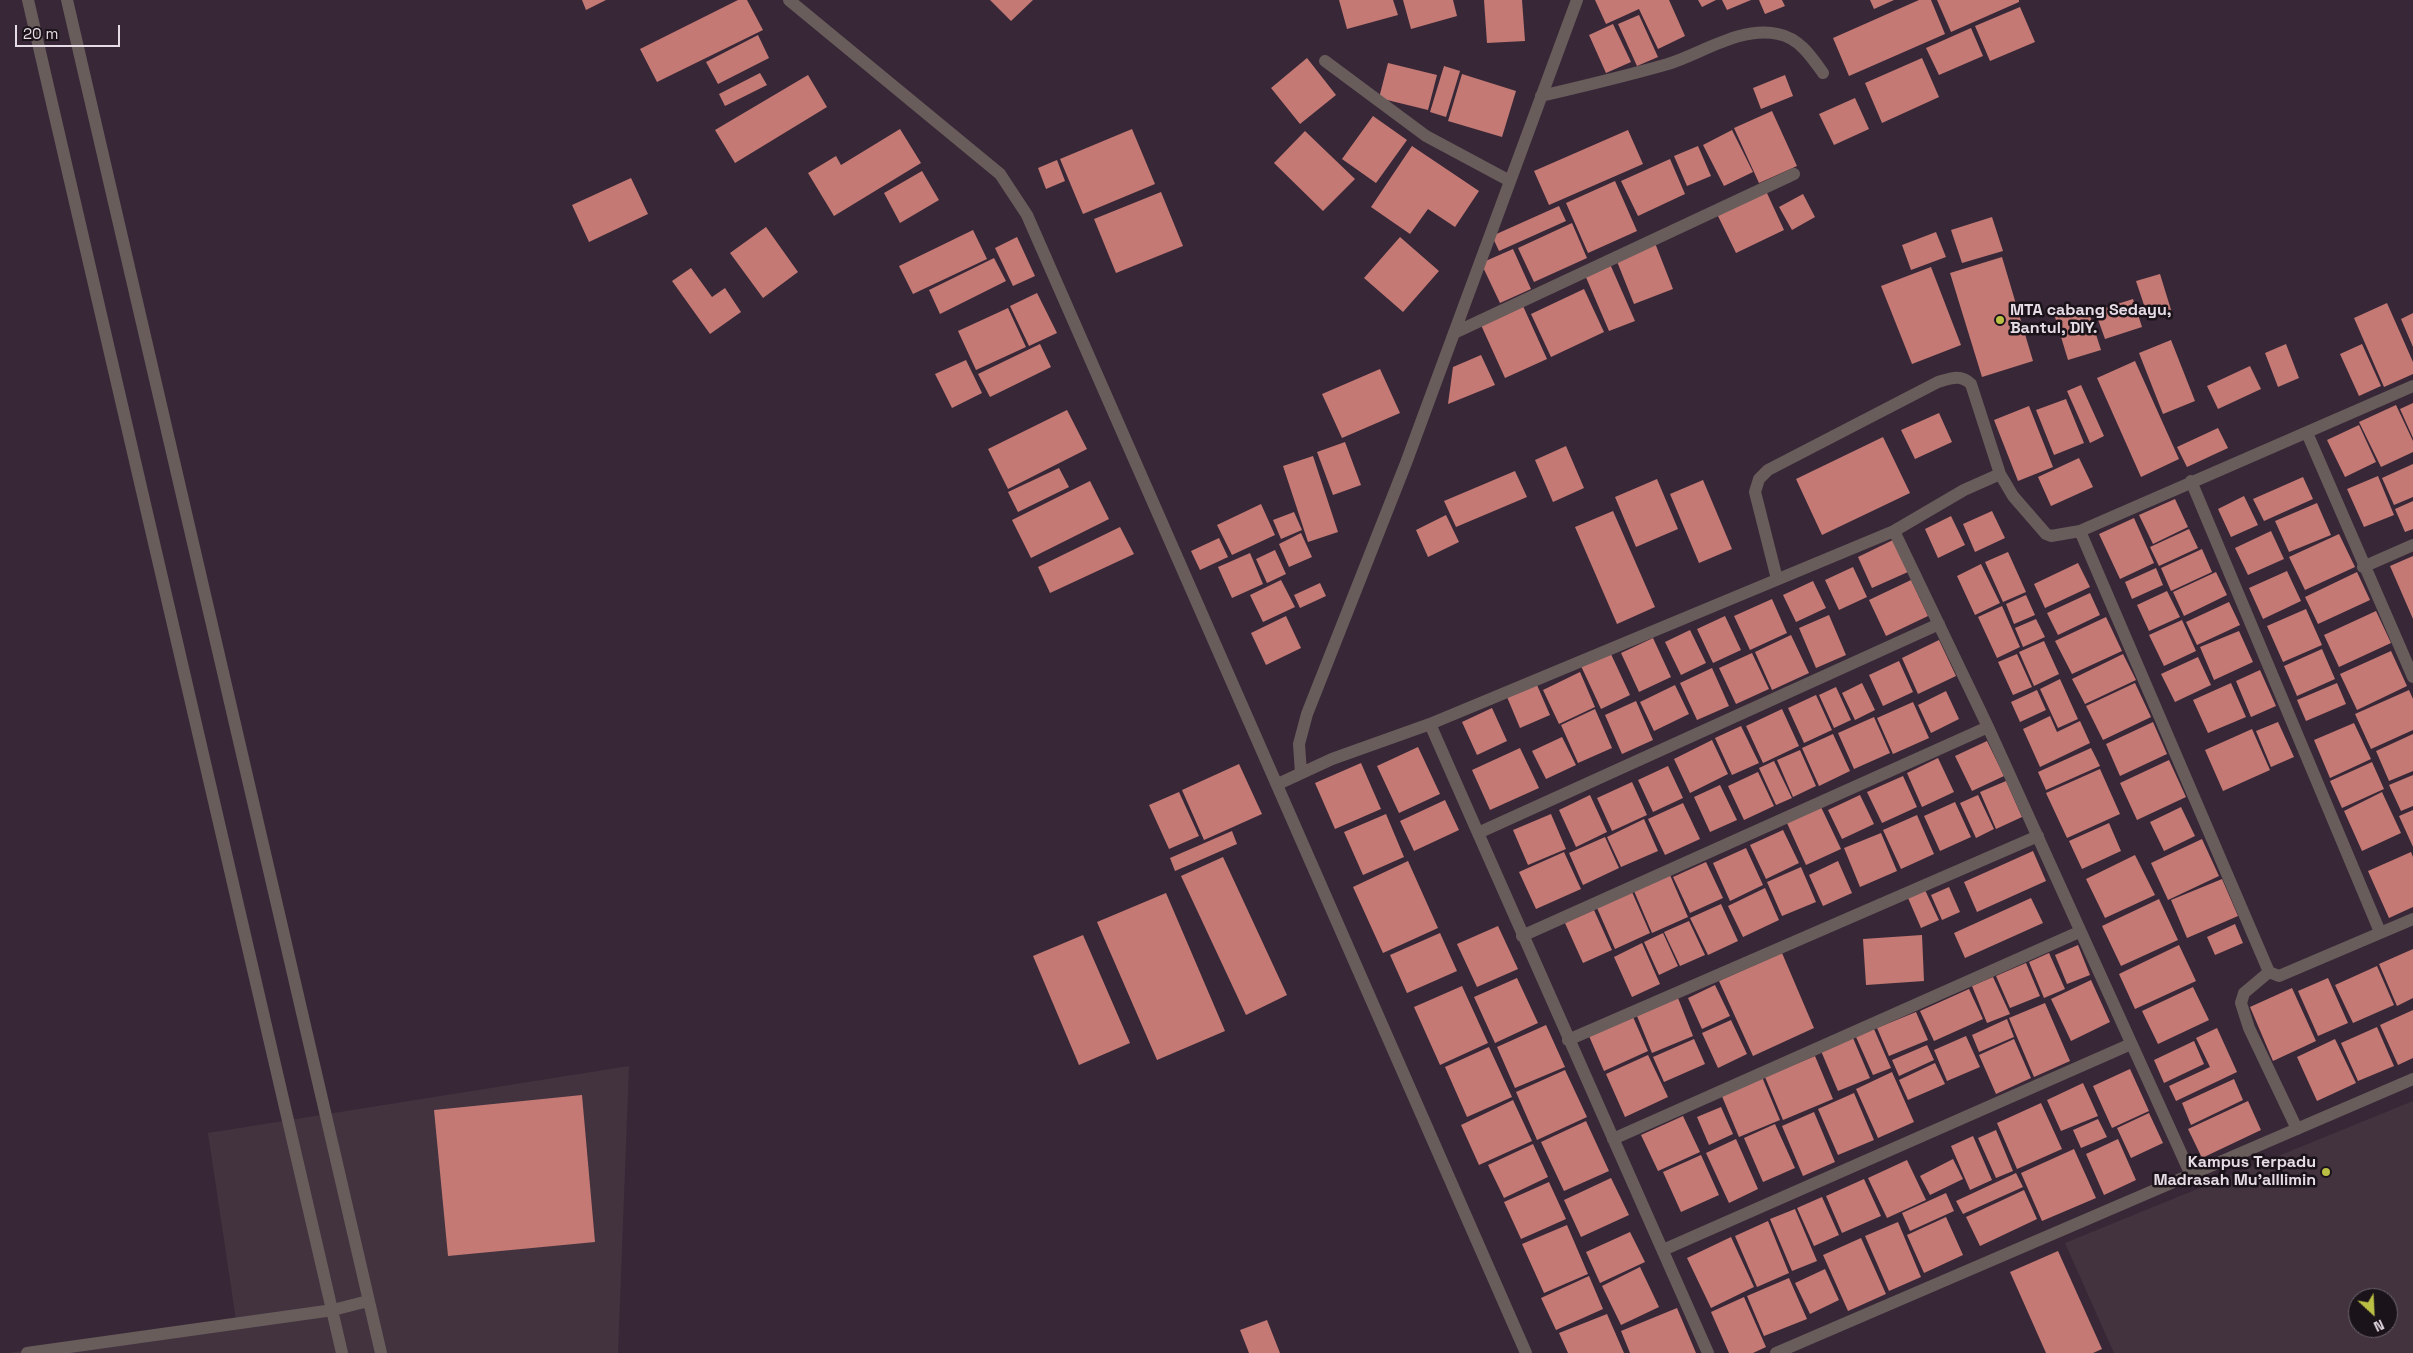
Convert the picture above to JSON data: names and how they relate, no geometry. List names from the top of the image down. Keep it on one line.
{"places":["MTA cabang Sedayu, Bantul, DIY.","Kampus Terpadu Madrasah Mu'alllimin"],"scale_bar":"20 m","north":"bottom right"}
